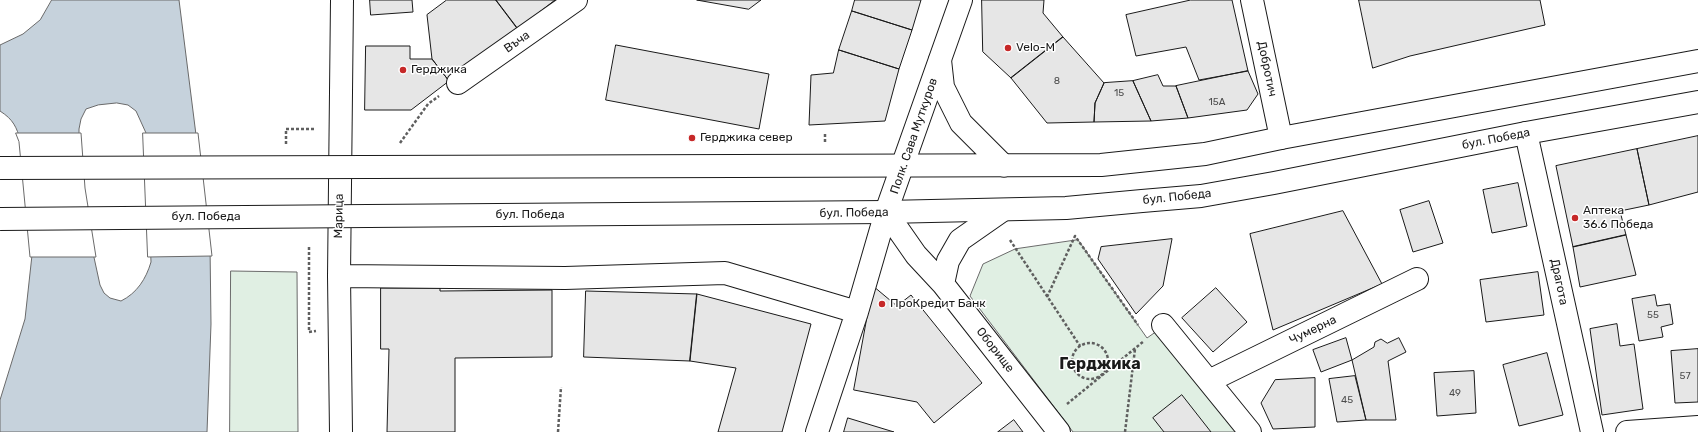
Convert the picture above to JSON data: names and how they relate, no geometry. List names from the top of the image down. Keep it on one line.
{"streets":{"main road":["Въча","Добротич","Полк. Сава Муткуров","бул. Победа","Марица","Драгота","Чумерна","Оборище"]},"crossings":[["Полк. Сава Муткуров","бул. Победа"],["Полк. Сава Муткуров","Оборище"],["бул. Победа","Драгота"],["бул. Победа","Оборище"]],"districts":["Герджика"],"places":["Velo-M","Герджика","Герджика север","Аптека 36.6 Победа","ПроКредит Банк"],"house_numbers":["8","15","15А","55","57","49","45"]}
